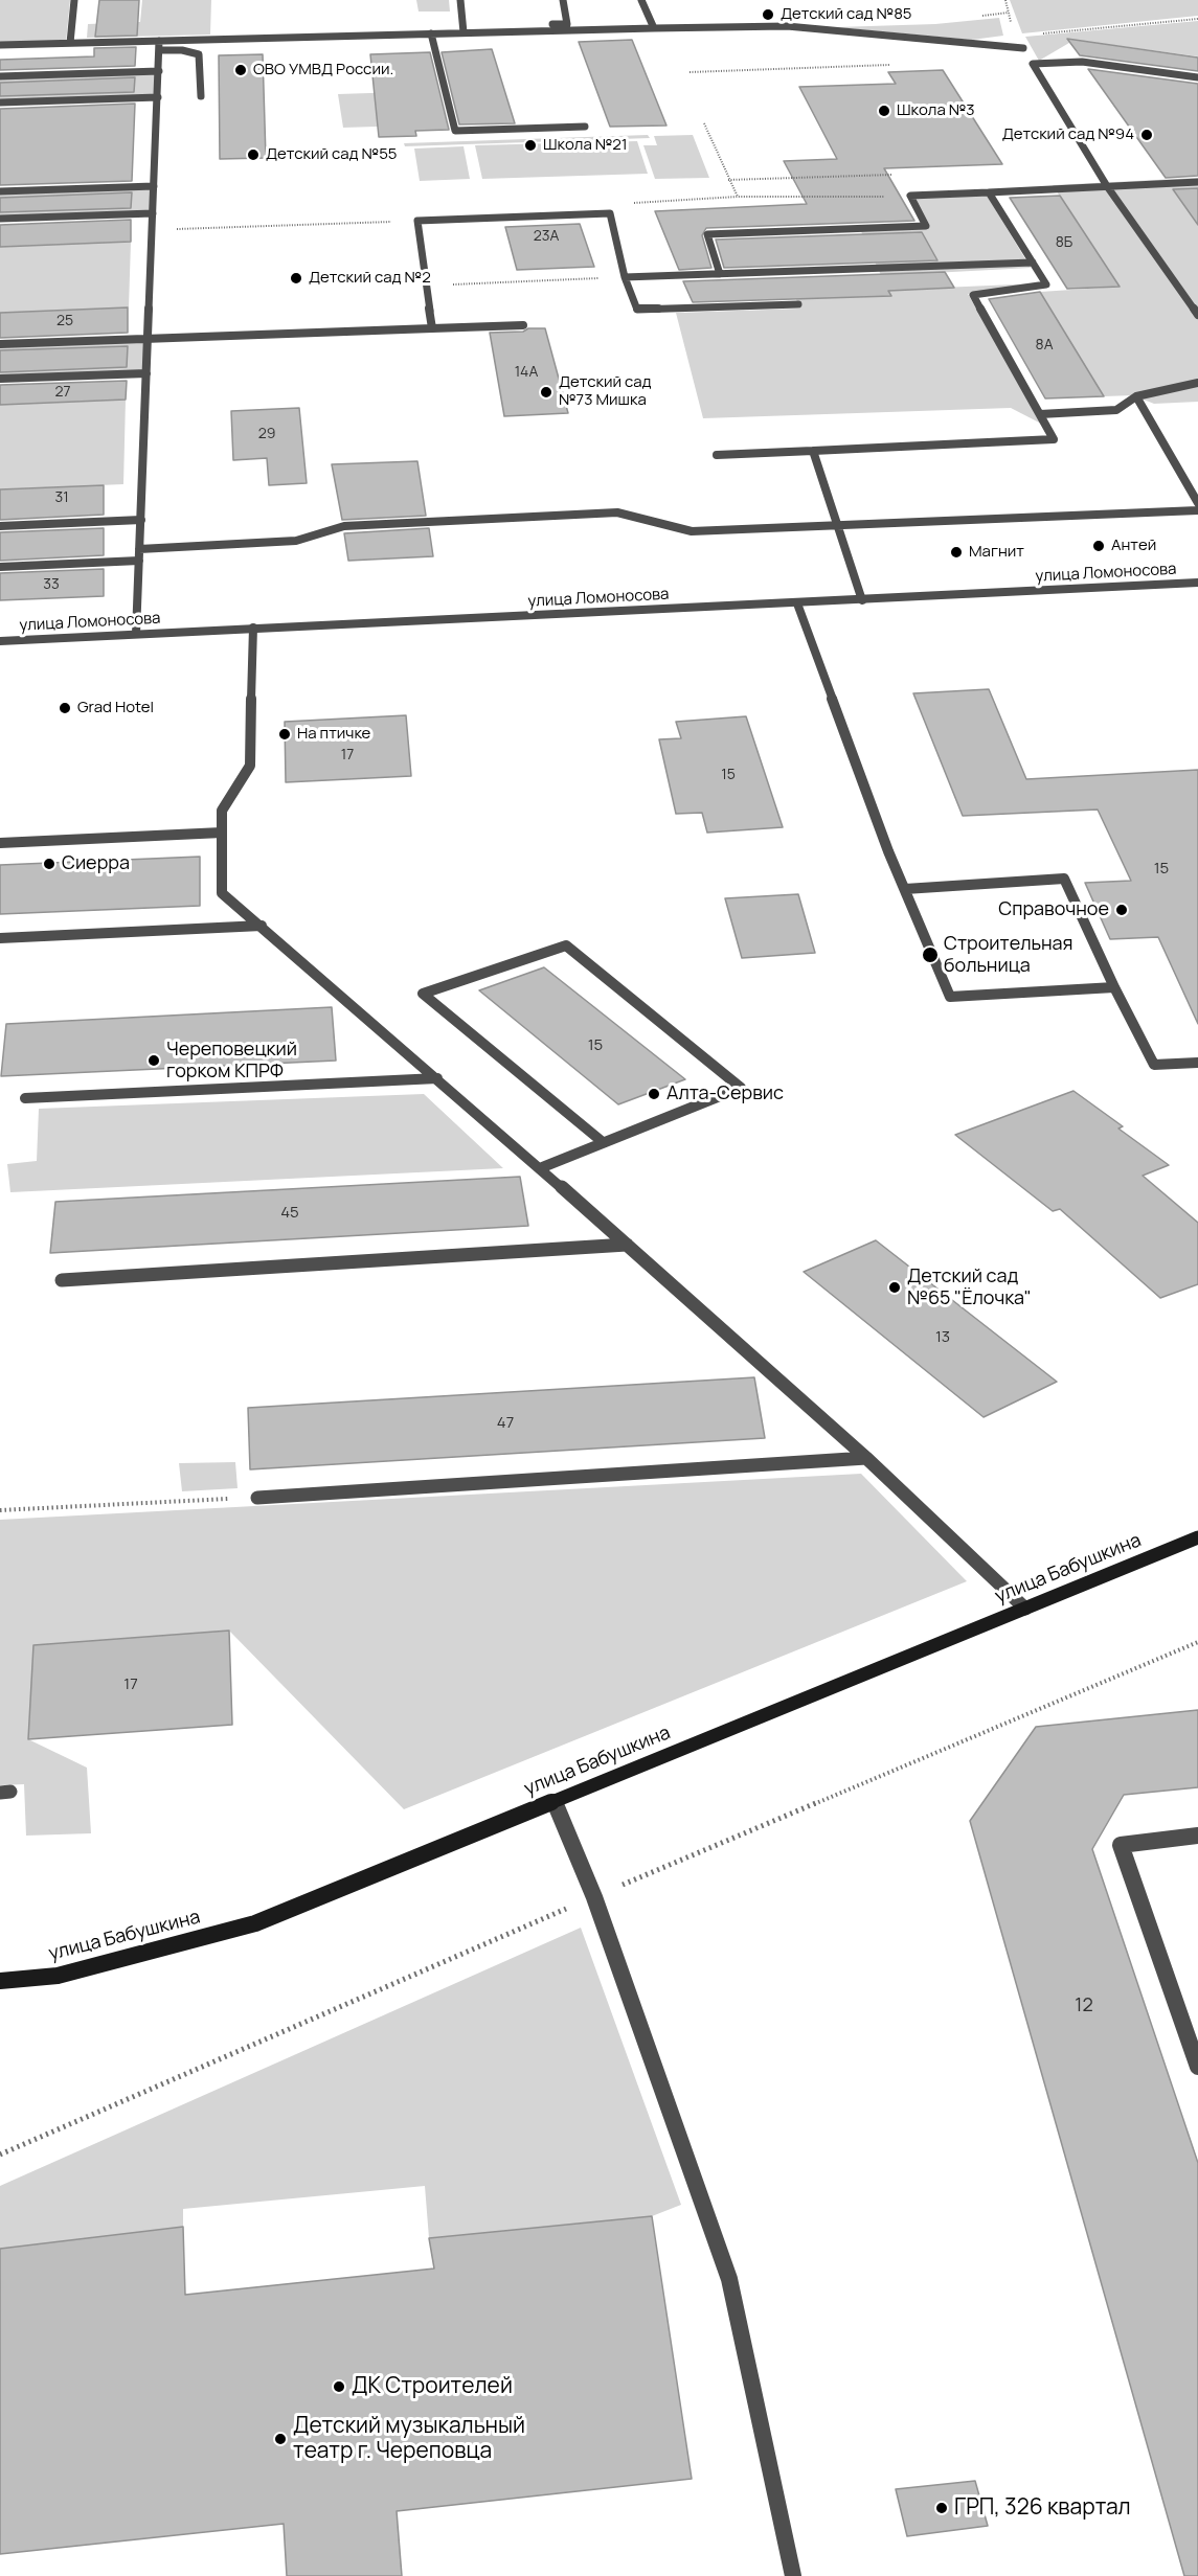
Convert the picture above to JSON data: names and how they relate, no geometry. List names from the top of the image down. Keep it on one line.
{"streets":{"street":["улица Ломоносова","улица Бабушкина"]},"places":["Детский сад №85","ОВО УМВД России.","Школа №3","Детский сад №94","Школа №21","Детский сад №55","Детский сад №2","Детский сад №73 Мишка","Антей","Магнит","Grad Hotel","На птичке","Сиерра","Справочное","Строительная больница","Череповецкий горком КПРФ","Алта-Сервис","Детский сад №65 \"Ёлочка\"","ДК Строителей","Детский музыкальный театр г. Череповца","ГРП, 326 квартал"],"house_numbers":["23А","8Б","25","8А","14А","27","29","31","33","17","15","15","15","45","13","47","17","12"]}
